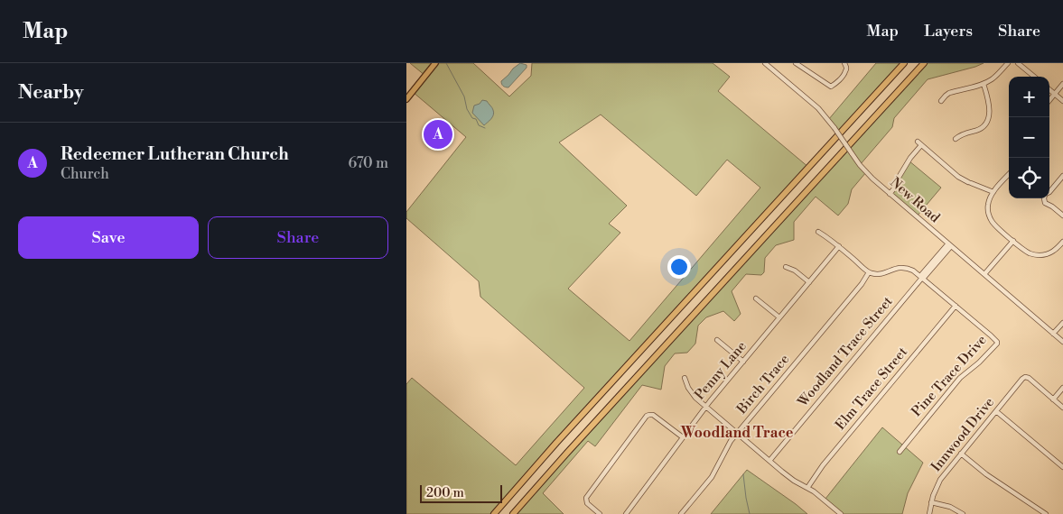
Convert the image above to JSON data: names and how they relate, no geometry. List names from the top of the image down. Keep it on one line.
{"streets":{"street":["New Road","Woodland Trace Street","Penny Lane","Pine Trace Drive","Birch Trace","Elm Trace Street","Innwood Drive"]},"crossings":[["New Road","Woodland Trace Street"],["Woodland Trace Street","Pine Trace Drive"],["Pine Trace Drive","Birch Trace"],["Pine Trace Drive","Elm Trace Street"]],"districts":["Woodland Trace"],"scale_bar":"200 m","page":{"header":"Map","nav":["Map","Layers","Share"],"heading":"Nearby","map_buttons":["+","−"],"pins":"A","list":[{"mark":"A","name":"Redeemer Lutheran Church","note":"Church","value":"670 m"}],"buttons":["Save","Share"],"scale":"200 m"}}
